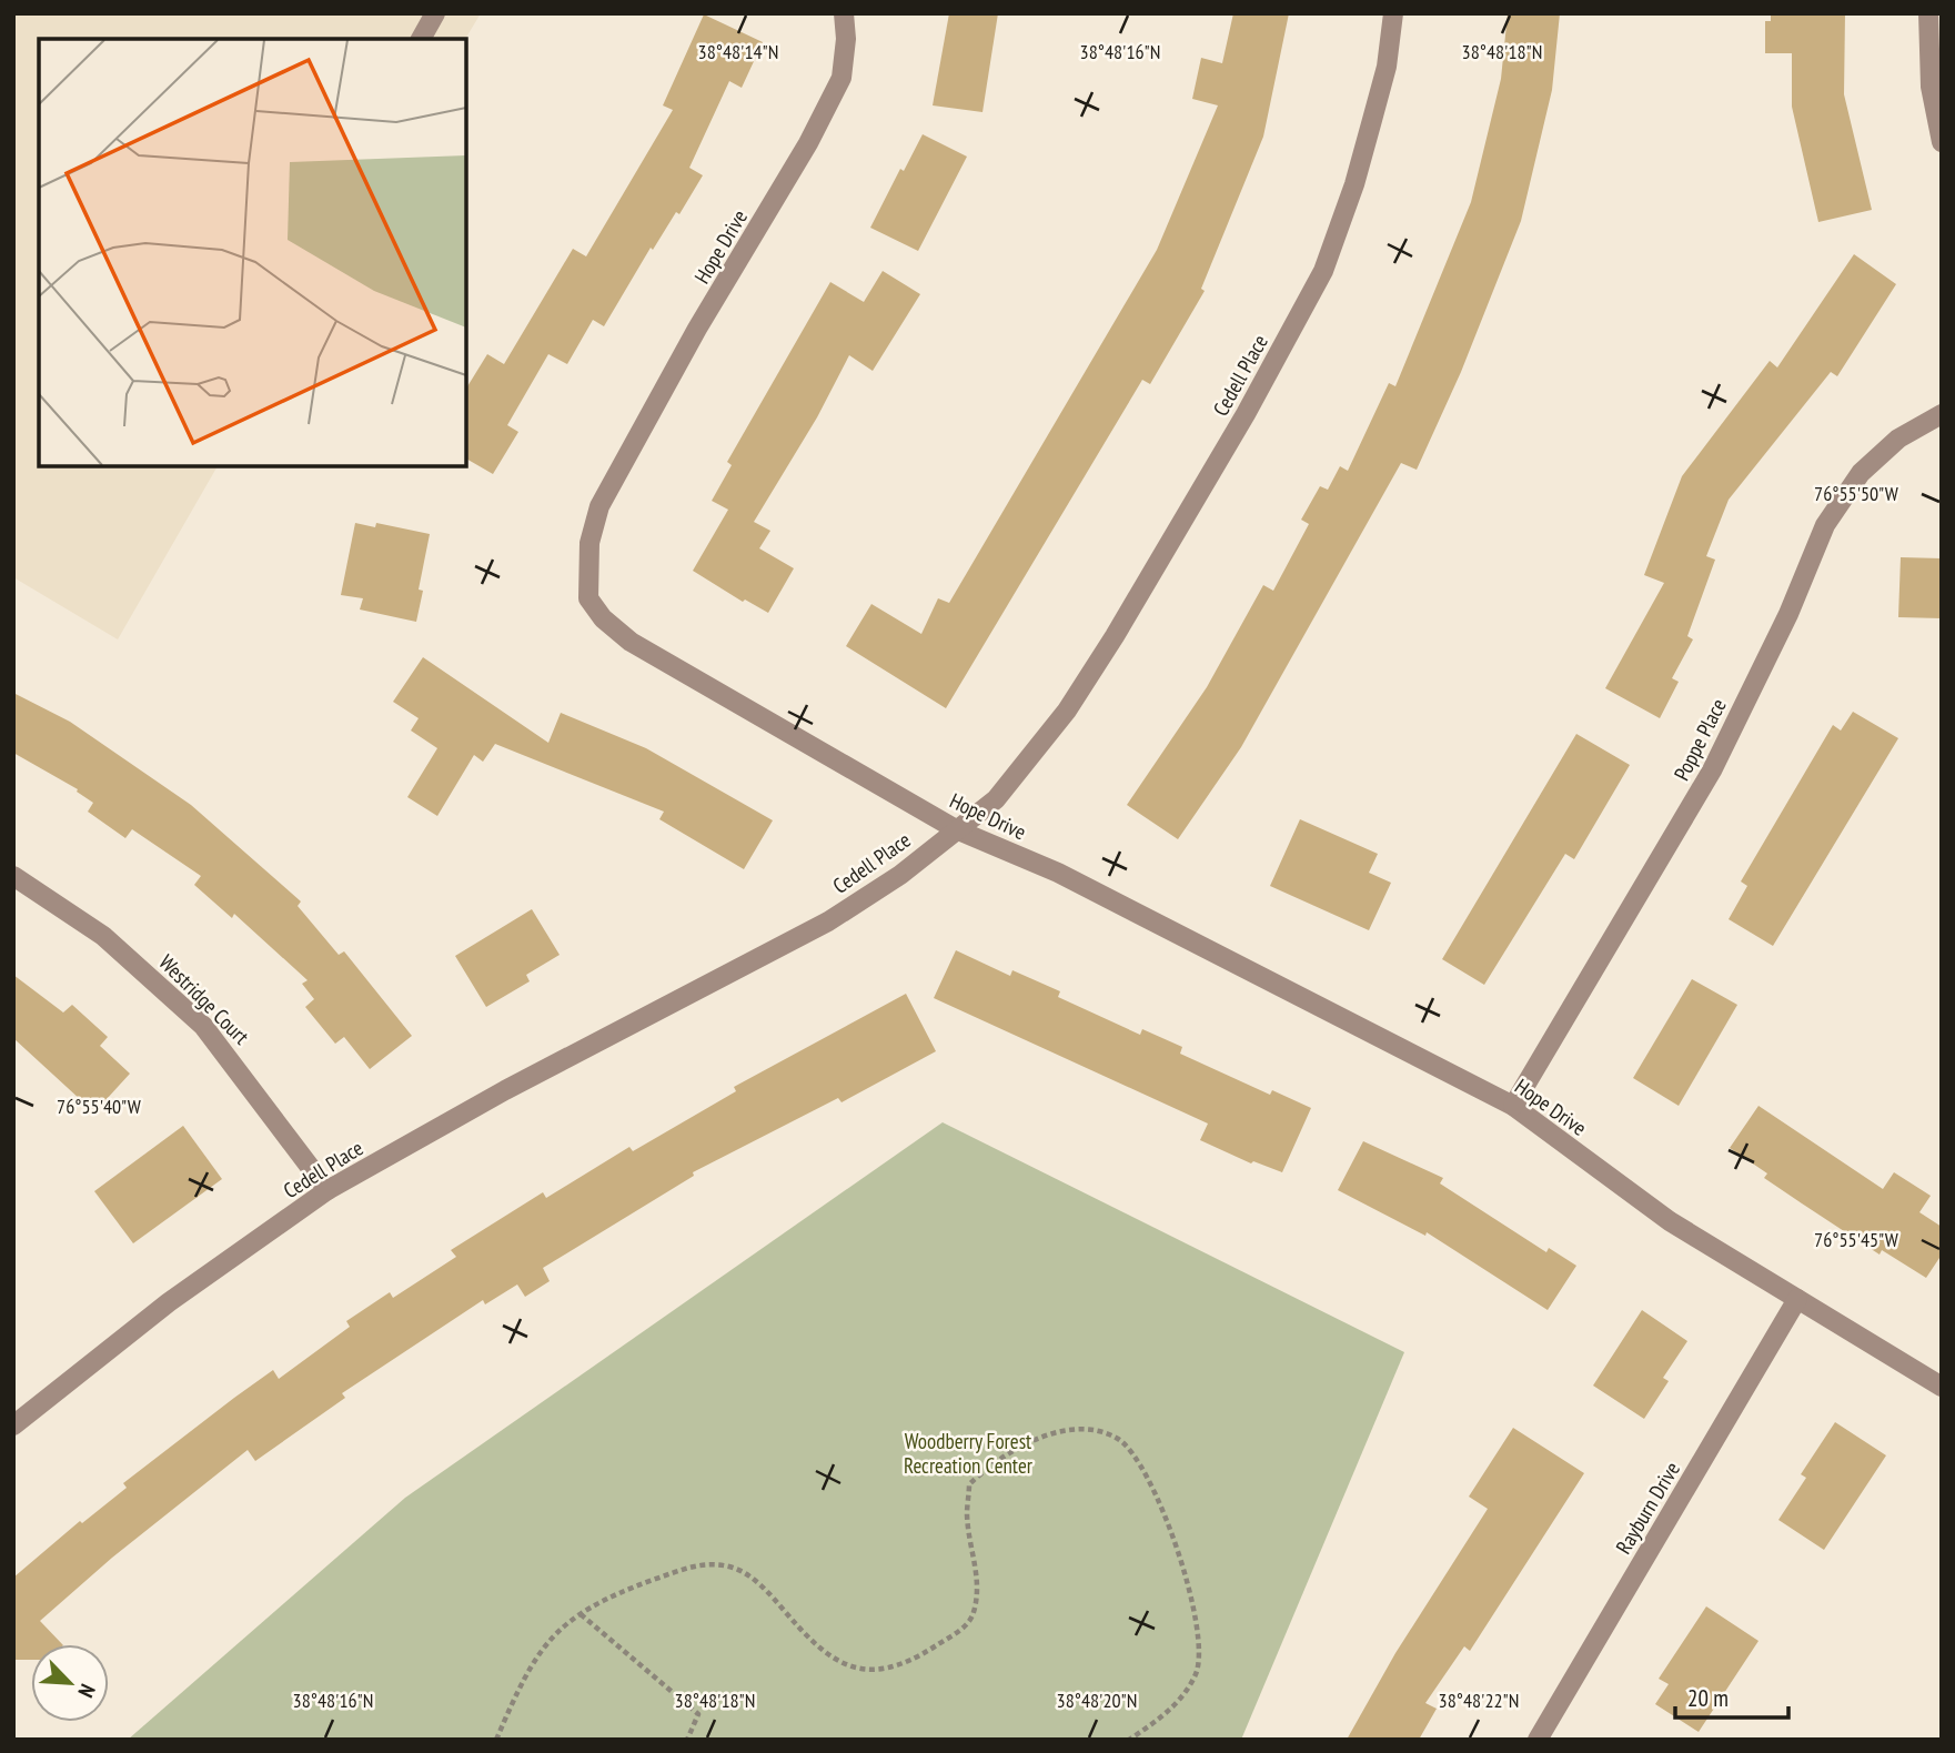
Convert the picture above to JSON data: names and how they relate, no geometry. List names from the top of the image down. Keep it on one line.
{"streets":{"street":["Hope Drive","Cedell Place","Poppe Place","Westridge Court","Rayburn Drive"]},"crossings":[["Hope Drive","Cedell Place"],["Hope Drive","Poppe Place"],["Hope Drive","Rayburn Drive"],["Cedell Place","Westridge Court"]],"parks":["Woodberry Forest Recreation Center"],"scale_bar":"20 m","north":"bottom right","coordinates":["38°48'14\"N","38°48'16\"N","38°48'18\"N","76°55'50\"W","76°55'40\"W","76°55'45\"W","38°48'20\"N","38°48'22\"N"]}
